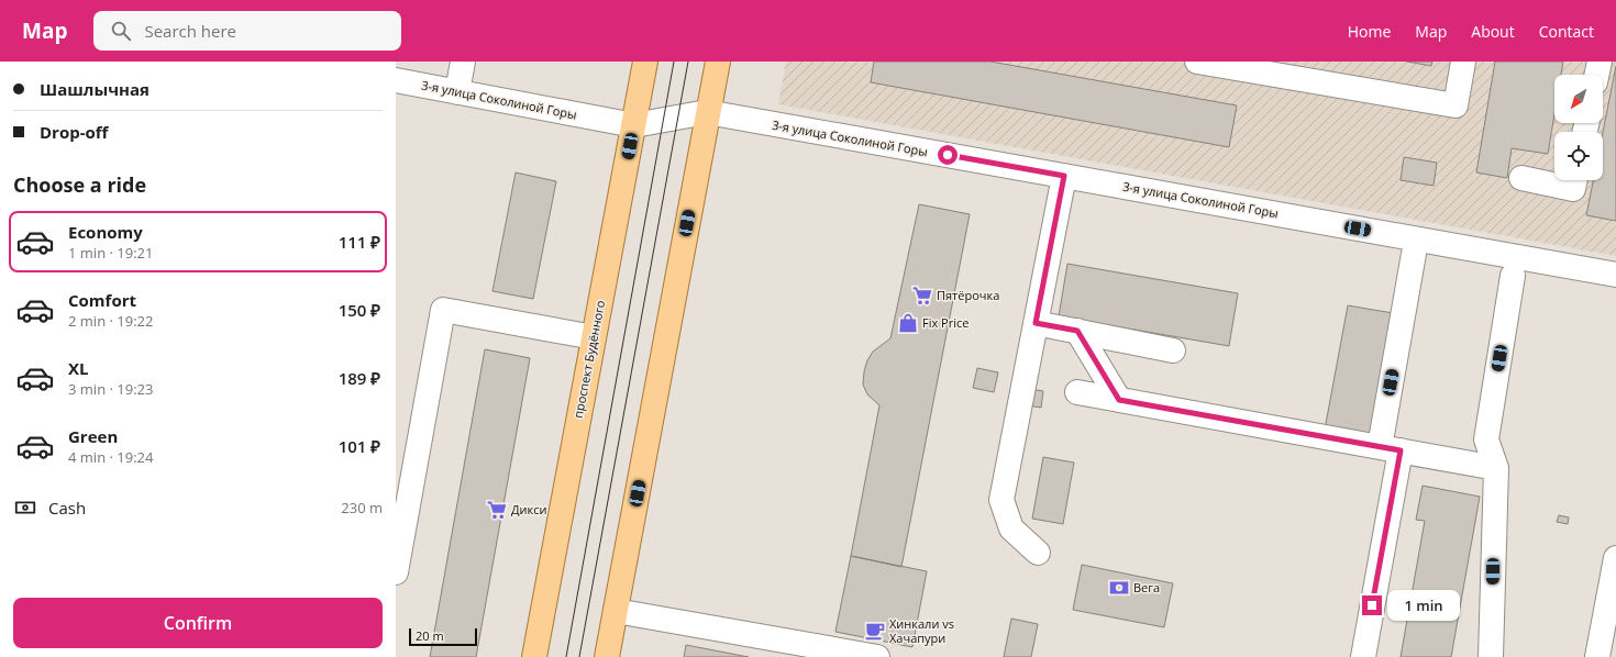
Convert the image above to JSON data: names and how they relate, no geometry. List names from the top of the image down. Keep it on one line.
{"streets":{"main road":["проспект Будённого"],"street":["3-я улица Соколиной Горы"]},"crossings":[["3-я улица Соколиной Горы","проспект Будённого"]],"places":{"supermarket":["Пятёрочка","Дикси"],"shop":["Fix Price"],"bank":["Вега"],"cafe":["Хинкали vs Хачапури"]},"scale_bar":"20 m","north":"bottom left","page":{"header":"Map","search":"Search here","nav":["Home","Map","About","Contact"],"banner":["Шашлычная","Drop-off"],"heading":"Choose a ride","list":[{"name":"Economy","note":"1 min · 19:21","value":"111 ₽"},{"name":"Comfort","note":"2 min · 19:22","value":"150 ₽"},{"name":"XL","note":"3 min · 19:23","value":"189 ₽"},{"name":"Green","note":"4 min · 19:24","value":"101 ₽"}],"pay":["Cash","230 m"],"buttons":"Confirm","bubble":"1 min","scale":"20 m"}}
